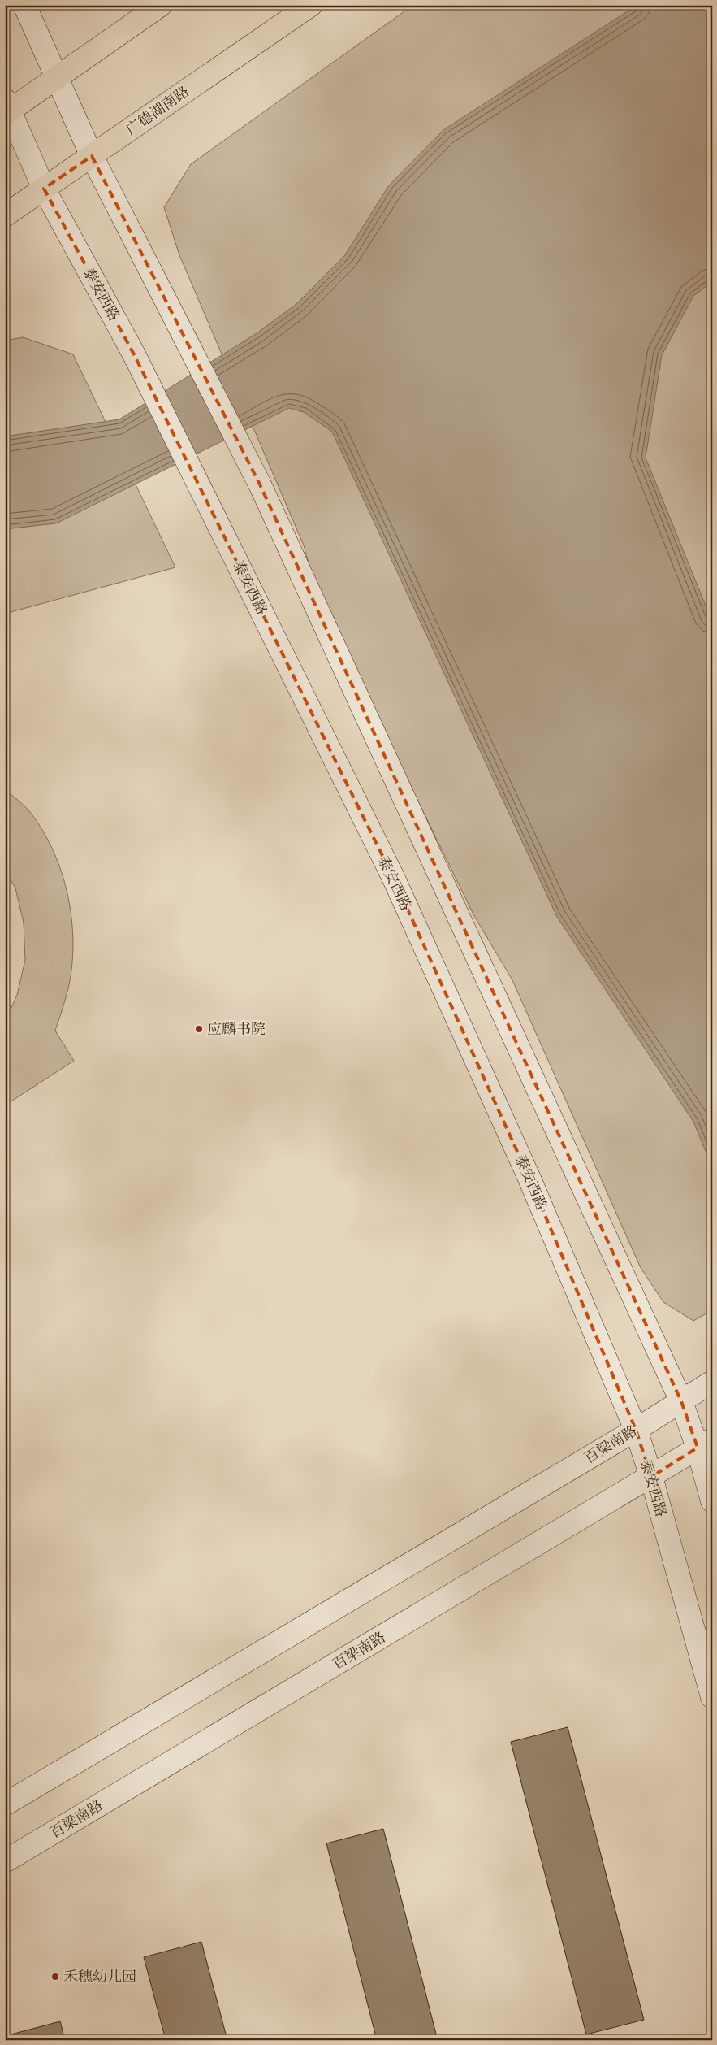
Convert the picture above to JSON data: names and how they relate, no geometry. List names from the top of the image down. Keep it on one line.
{"streets":{"main road":["广德湖南路","泰安西路","百梁南路"]},"crossings":[["广德湖南路","泰安西路"],["泰安西路","百梁南路"]],"places":["应麟书院","禾穗幼儿园"]}
